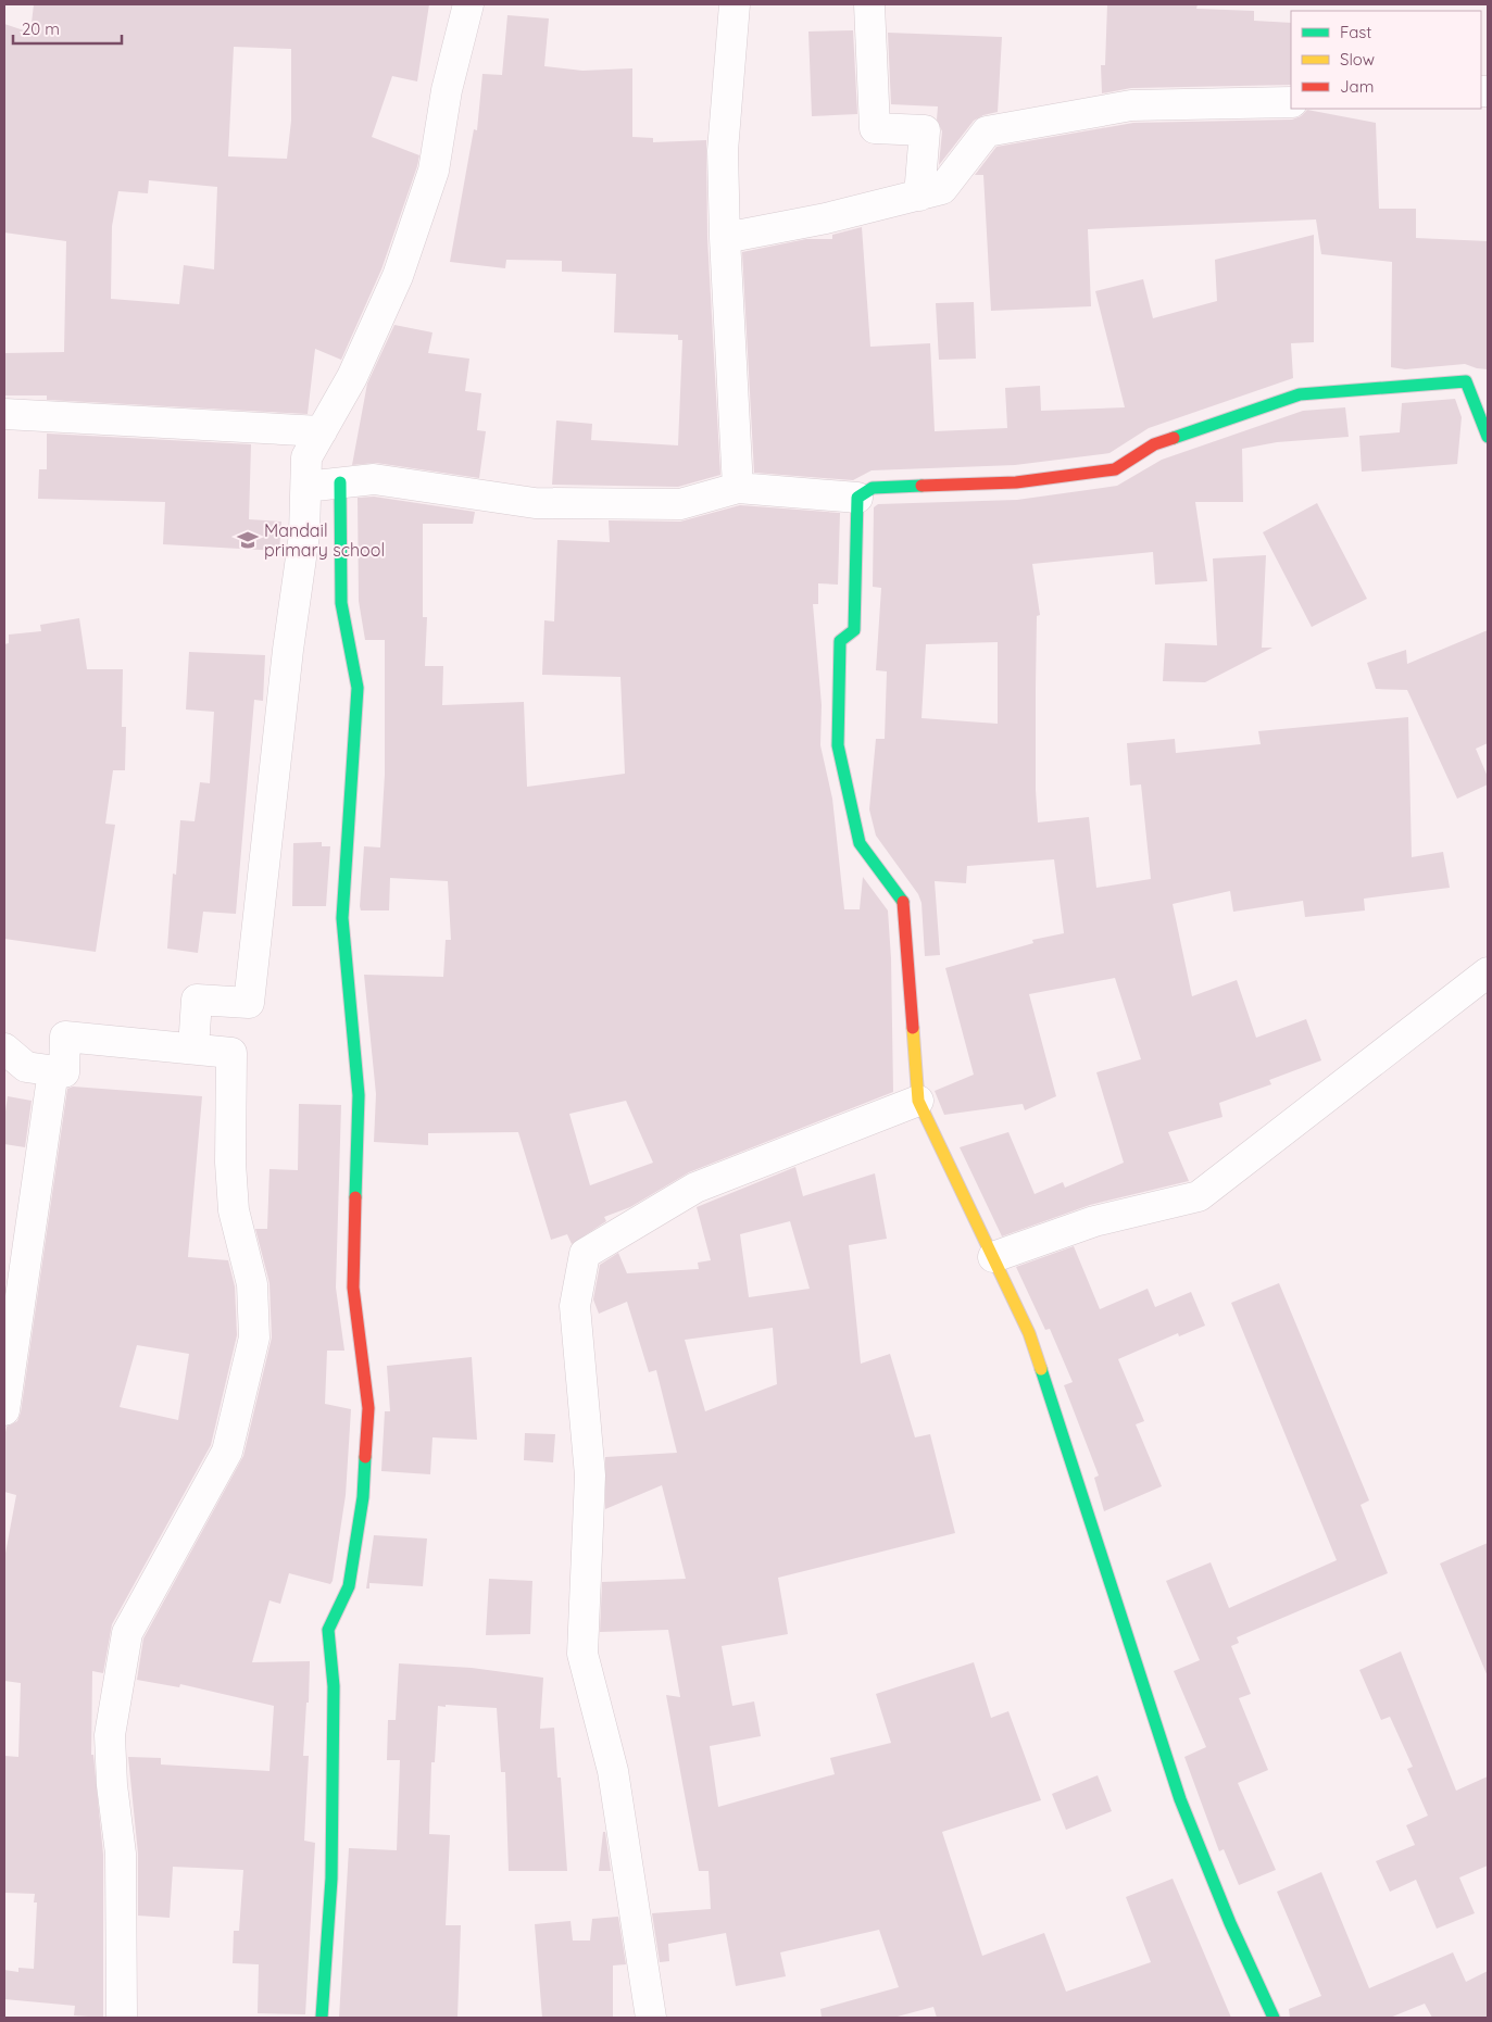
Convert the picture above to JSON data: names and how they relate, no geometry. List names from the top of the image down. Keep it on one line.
{"places":{"school or university":["Mandail primary school"]},"legend":["Fast","Slow","Jam"],"scale_bar":"20 m"}
